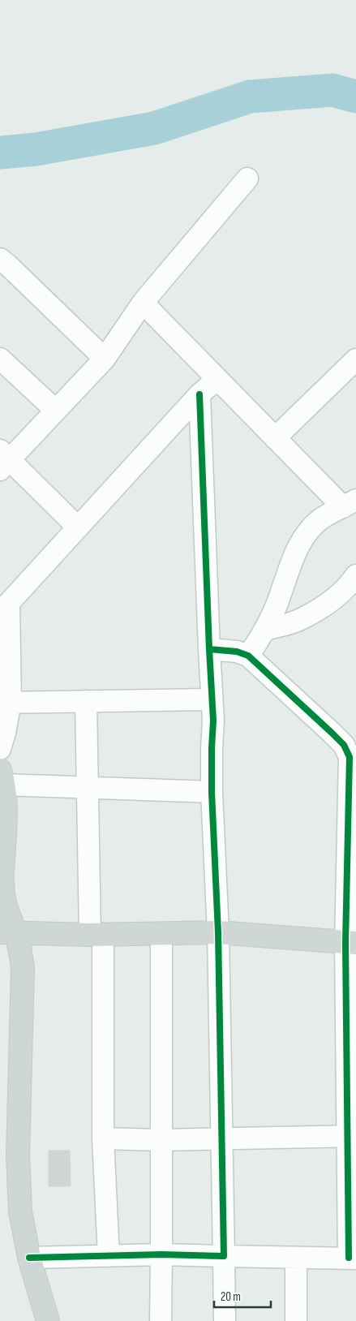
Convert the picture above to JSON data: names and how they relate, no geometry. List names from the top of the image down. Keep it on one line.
{"scale_bar":"20 m"}
